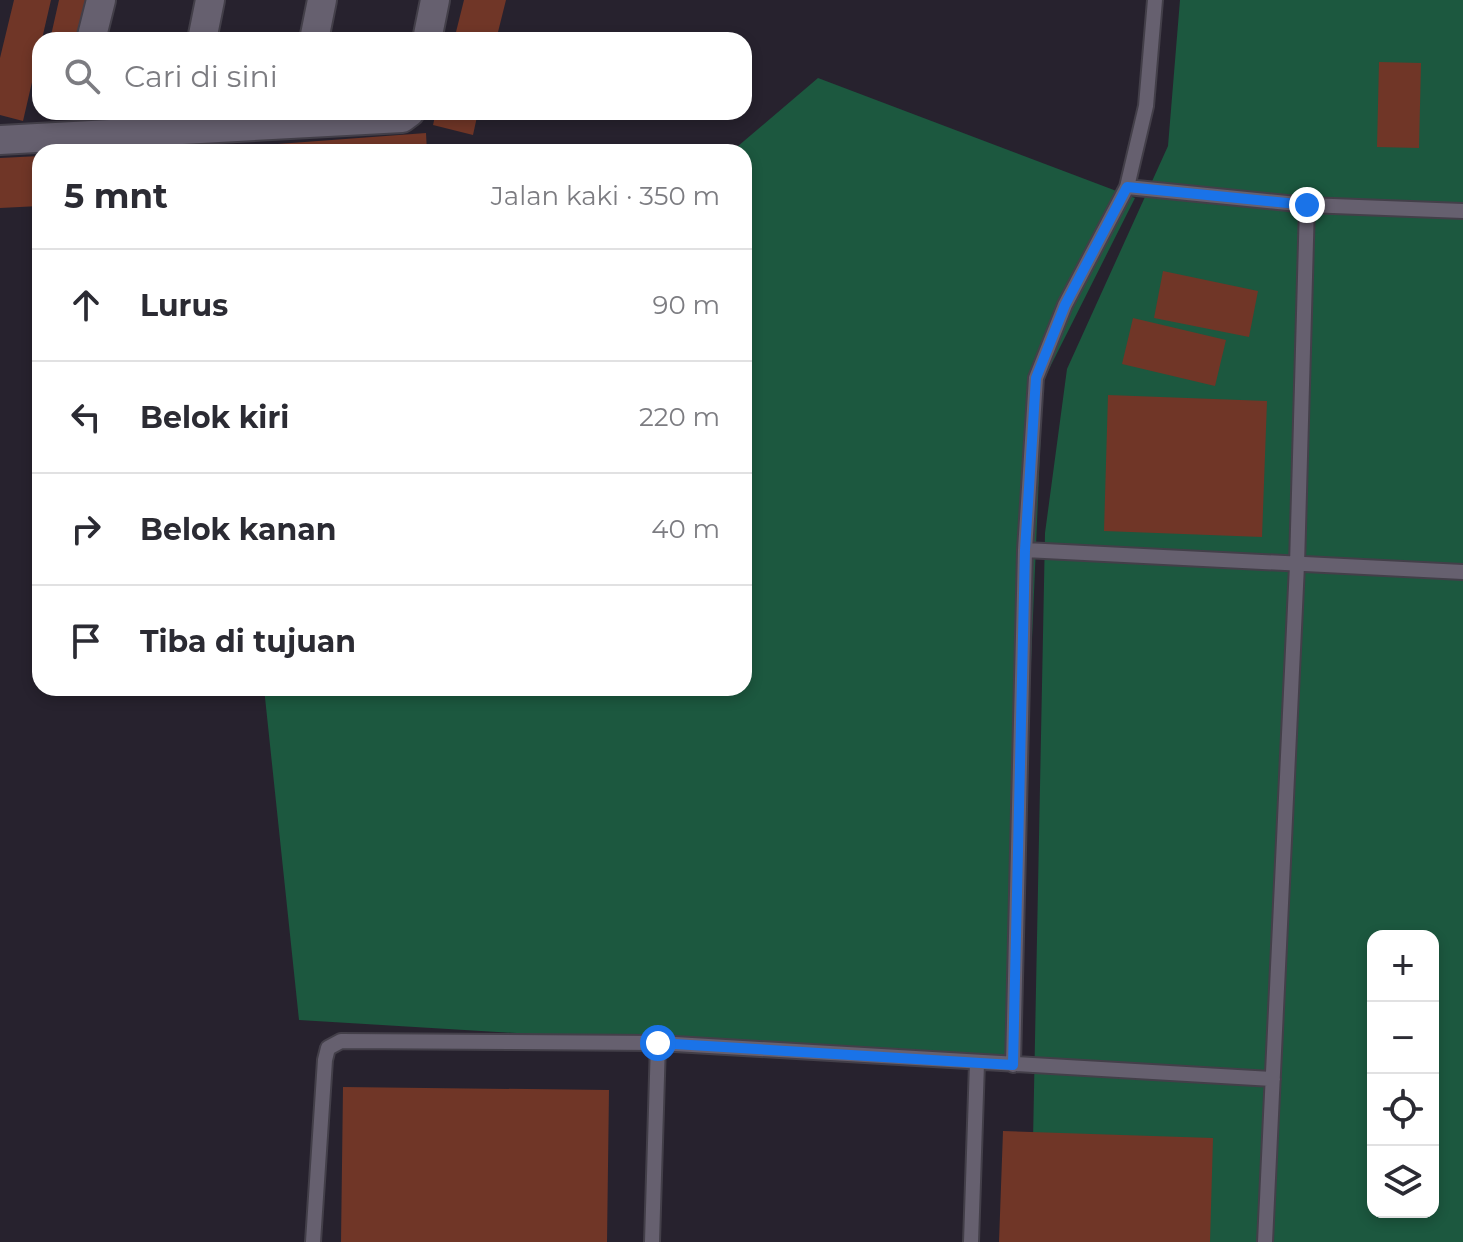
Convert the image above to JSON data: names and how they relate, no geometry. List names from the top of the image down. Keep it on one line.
{"page":{"search":"Cari di sini","heading":["5 mnt","Jalan kaki · 350 m"],"list":[["Lurus","90 m"],["Belok kiri","220 m"],["Belok kanan","40 m"],"Tiba di tujuan"],"map_buttons":["+","−"]}}
